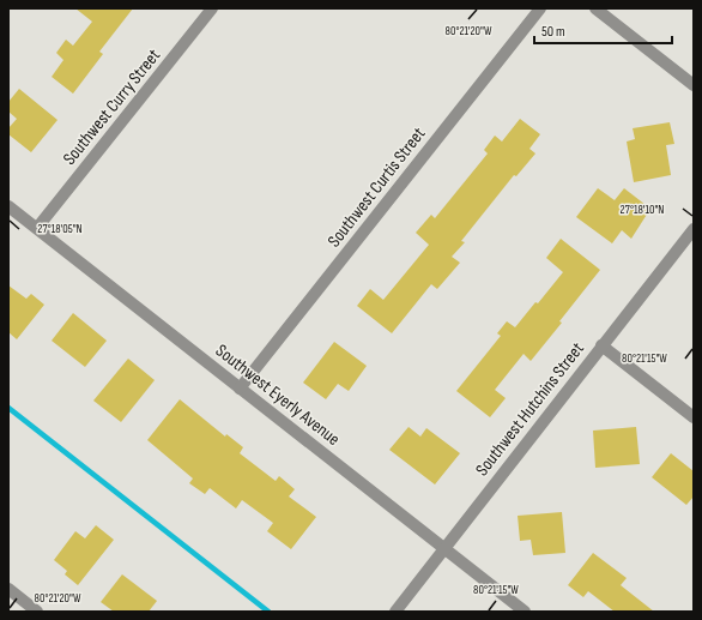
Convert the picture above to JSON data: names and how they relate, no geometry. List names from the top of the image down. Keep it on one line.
{"streets":{"street":["Southwest Curry Street","Southwest Curtis Street","Southwest Eyerly Avenue","Southwest Hutchins Street"]},"crossings":[["Southwest Curry Street","Southwest Eyerly Avenue"],["Southwest Curtis Street","Southwest Eyerly Avenue"],["Southwest Eyerly Avenue","Southwest Hutchins Street"]],"scale_bar":"50 m","coordinates":["80°21'20\"W","27°18'10\"N","27°18'05\"N","80°21'15\"W"]}
